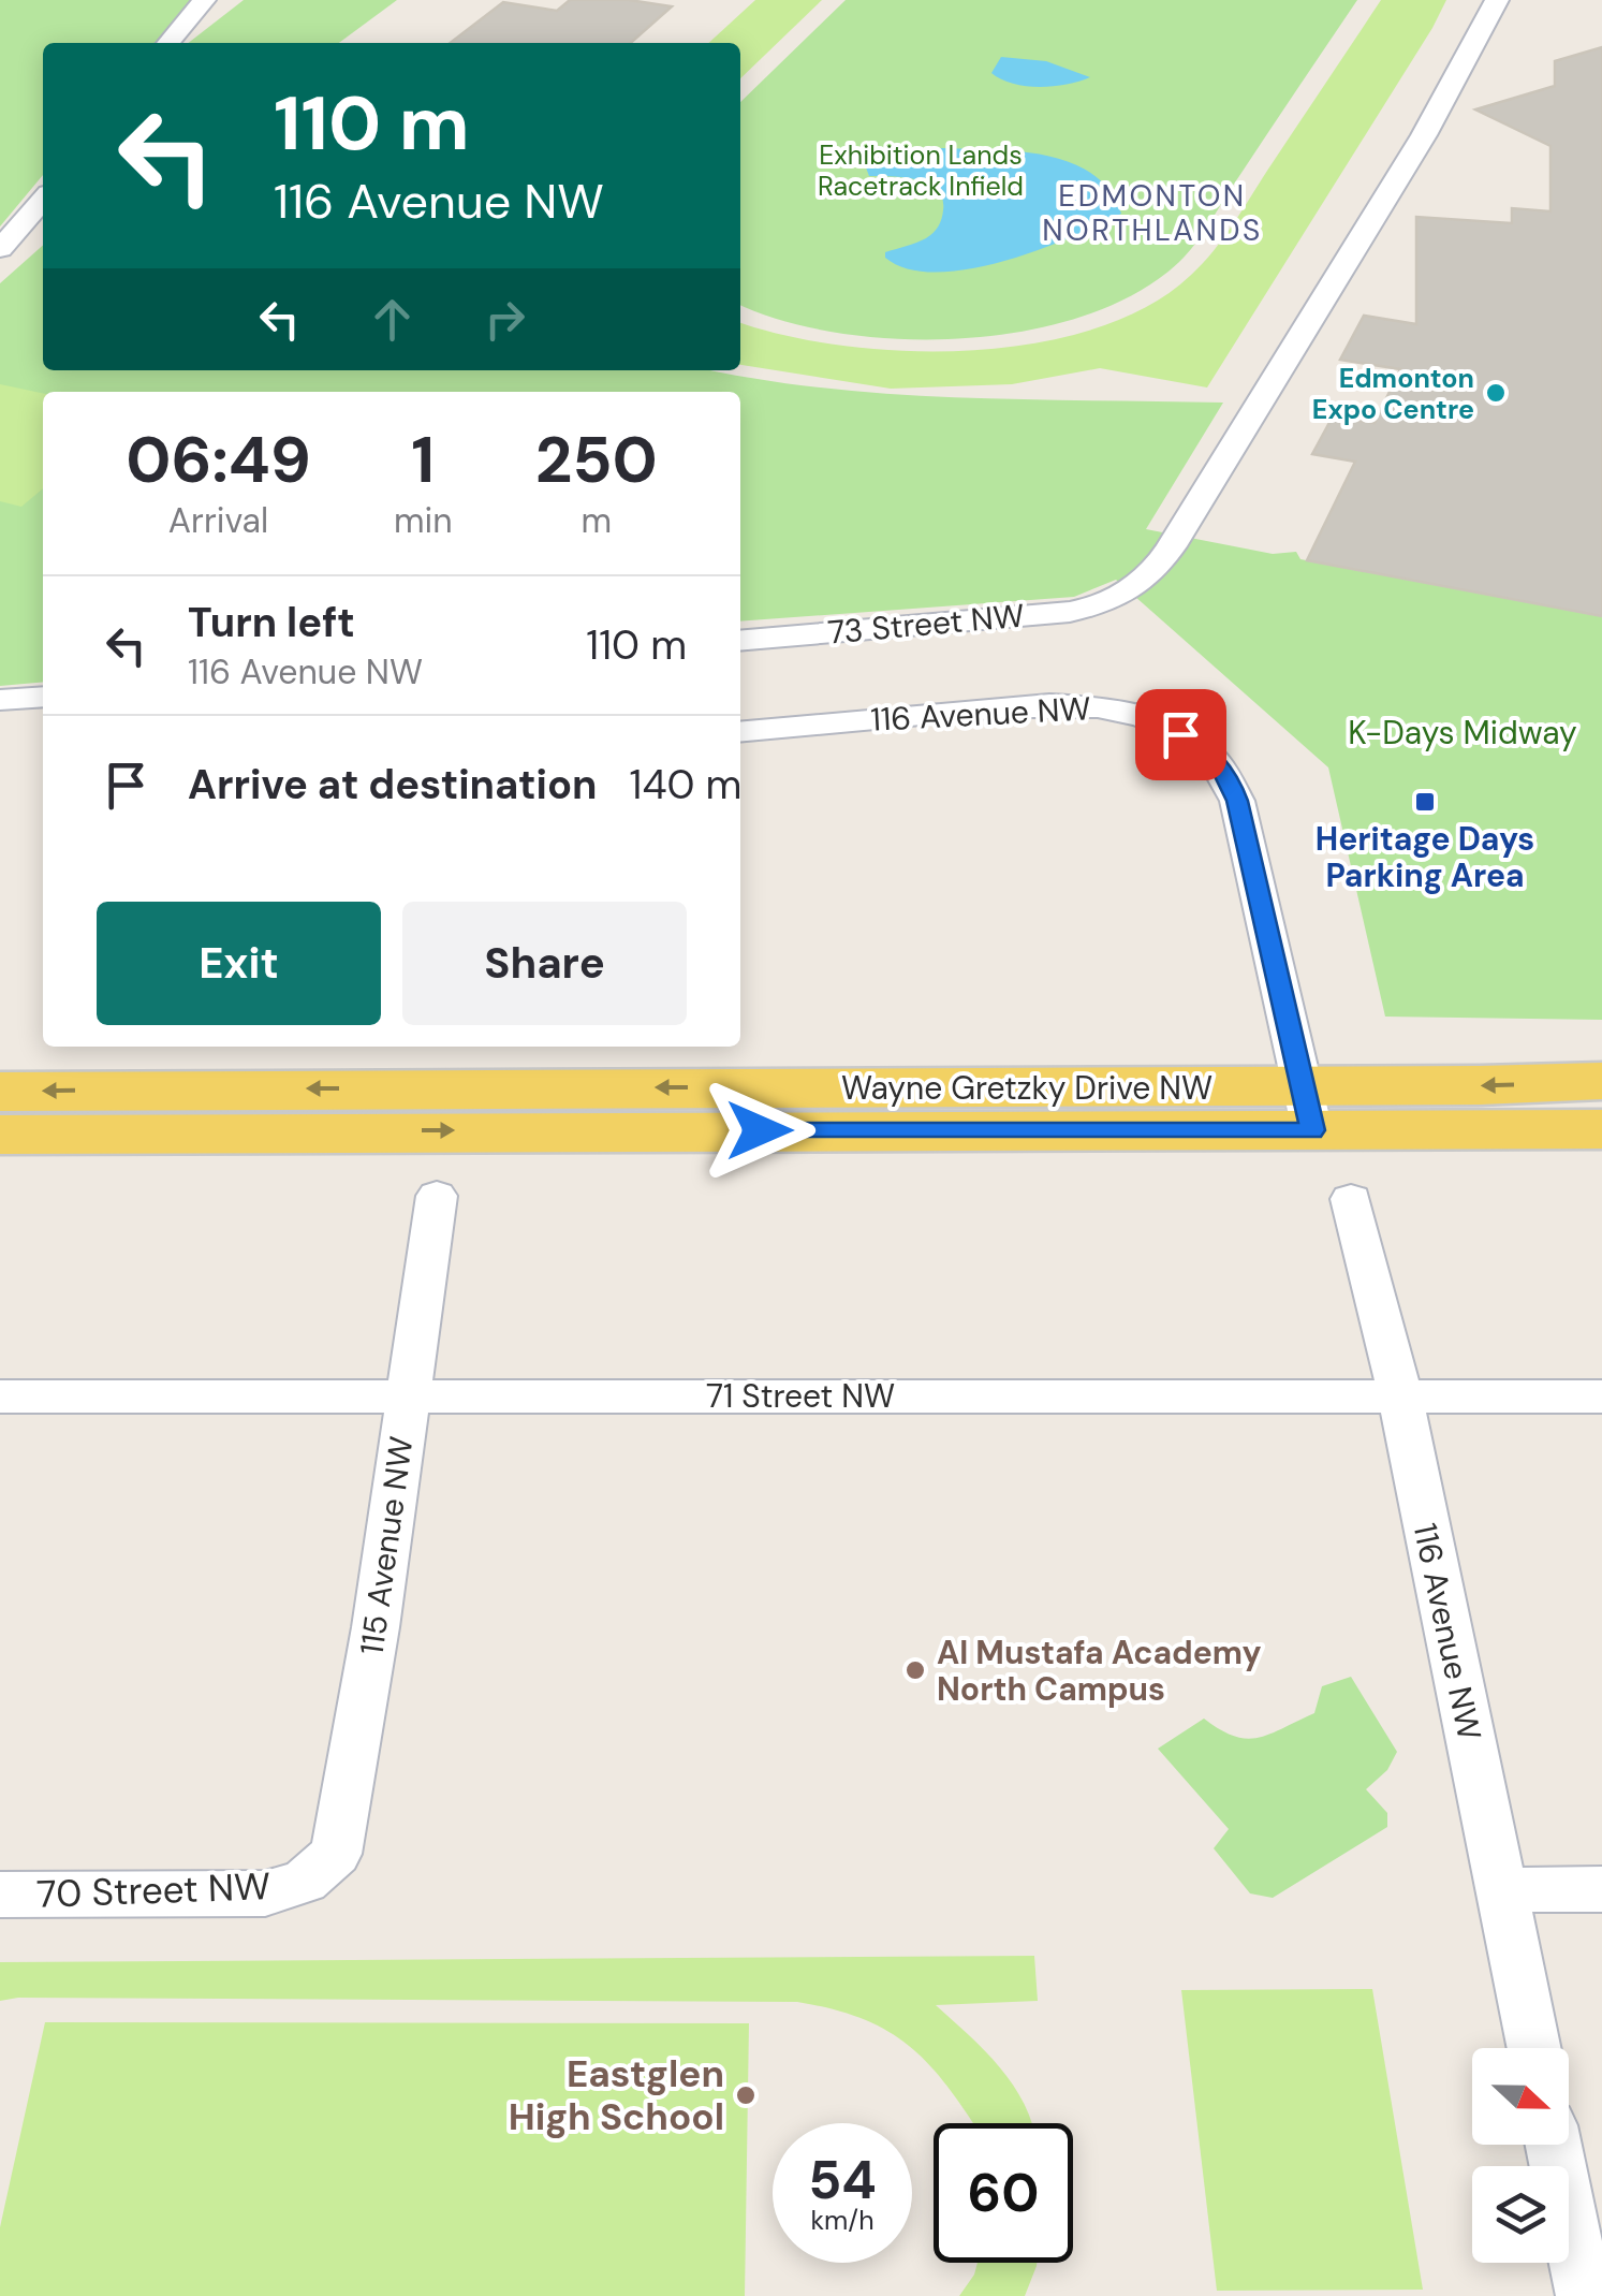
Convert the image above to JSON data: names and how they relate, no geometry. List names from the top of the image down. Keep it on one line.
{"streets":{"main road":["Wayne Gretzky Drive NW"],"street":["73 Street NW","116 Avenue NW","71 Street NW","115 Avenue NW","70 Street NW"]},"crossings":[["116 Avenue NW","Wayne Gretzky Drive NW"],["116 Avenue NW","71 Street NW"],["71 Street NW","115 Avenue NW"],["115 Avenue NW","70 Street NW"]],"districts":["EDMONTON NORTHLANDS"],"parks":["Exhibition Lands Racetrack Infield","K-Days Midway"],"places":{"other":["Edmonton Expo Centre","Al Mustafa Academy North Campus","Eastglen High School"],"transit":["Heritage Days Parking Area"]},"north":"right","page":{"turn":["110 m","116 Avenue NW"],"eta":["06:49","Arrival","1","min","250","m"],"list":[{"name":"Turn left","note":"116 Avenue NW","value":"110 m"},{"name":"Arrive at destination","value":"140 m"}],"buttons":["Exit","Share"],"speed":"54 km/h","limit":"60"}}
